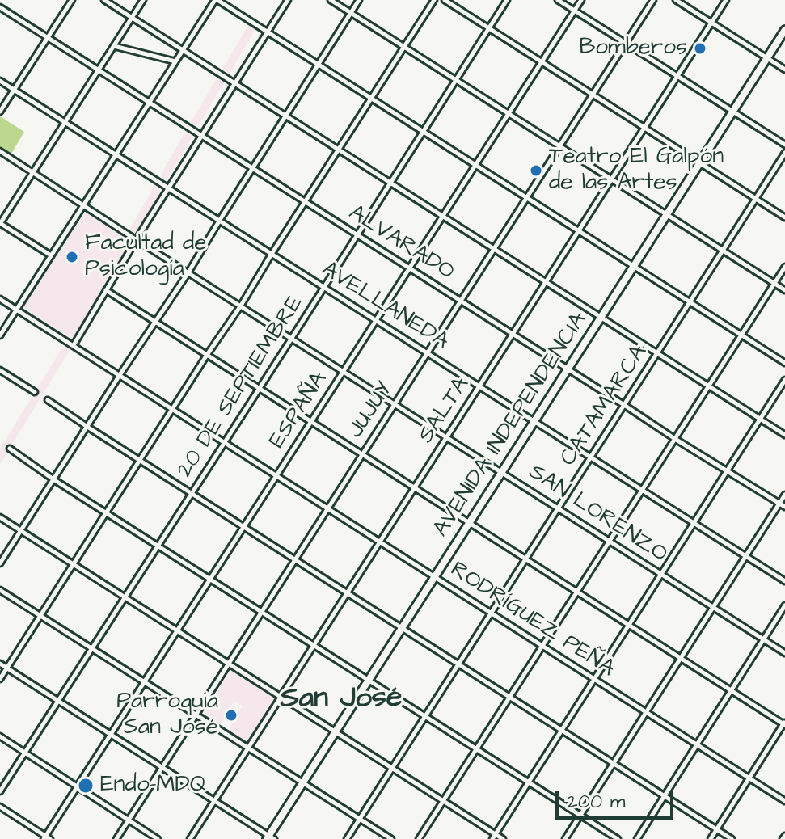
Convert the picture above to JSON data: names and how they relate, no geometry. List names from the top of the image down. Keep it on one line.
{"streets":{"main road":["AVENIDA INDEPENDENCIA"],"street":["ALVARADO","AVELLANEDA","20 DE SEPTIEMBRE","CATAMARCA","ESPAÑA","JUJUY","SALTA","SAN LORENZO","RODRÍGUEZ PEÑA"]},"crossings":[["ALVARADO","20 DE SEPTIEMBRE"],["ALVARADO","CATAMARCA"],["ALVARADO","ESPAÑA"],["ALVARADO","JUJUY"],["ALVARADO","SALTA"],["ALVARADO","AVENIDA INDEPENDENCIA"],["AVELLANEDA","20 DE SEPTIEMBRE"],["AVELLANEDA","CATAMARCA"],["AVELLANEDA","ESPAÑA"],["AVELLANEDA","JUJUY"],["AVELLANEDA","SALTA"],["AVELLANEDA","AVENIDA INDEPENDENCIA"],["20 DE SEPTIEMBRE","SAN LORENZO"],["20 DE SEPTIEMBRE","RODRÍGUEZ PEÑA"],["CATAMARCA","SAN LORENZO"],["CATAMARCA","RODRÍGUEZ PEÑA"],["ESPAÑA","SAN LORENZO"],["ESPAÑA","RODRÍGUEZ PEÑA"],["JUJUY","SAN LORENZO"],["JUJUY","RODRÍGUEZ PEÑA"],["SALTA","SAN LORENZO"],["SALTA","RODRÍGUEZ PEÑA"],["AVENIDA INDEPENDENCIA","SAN LORENZO"],["AVENIDA INDEPENDENCIA","RODRÍGUEZ PEÑA"]],"districts":["San José"],"places":["Bomberos","Teatro El Galpón de las Artes","Facultad de Psicología","Parroquia San José","Endo-MDQ"],"scale_bar":"200 m"}
